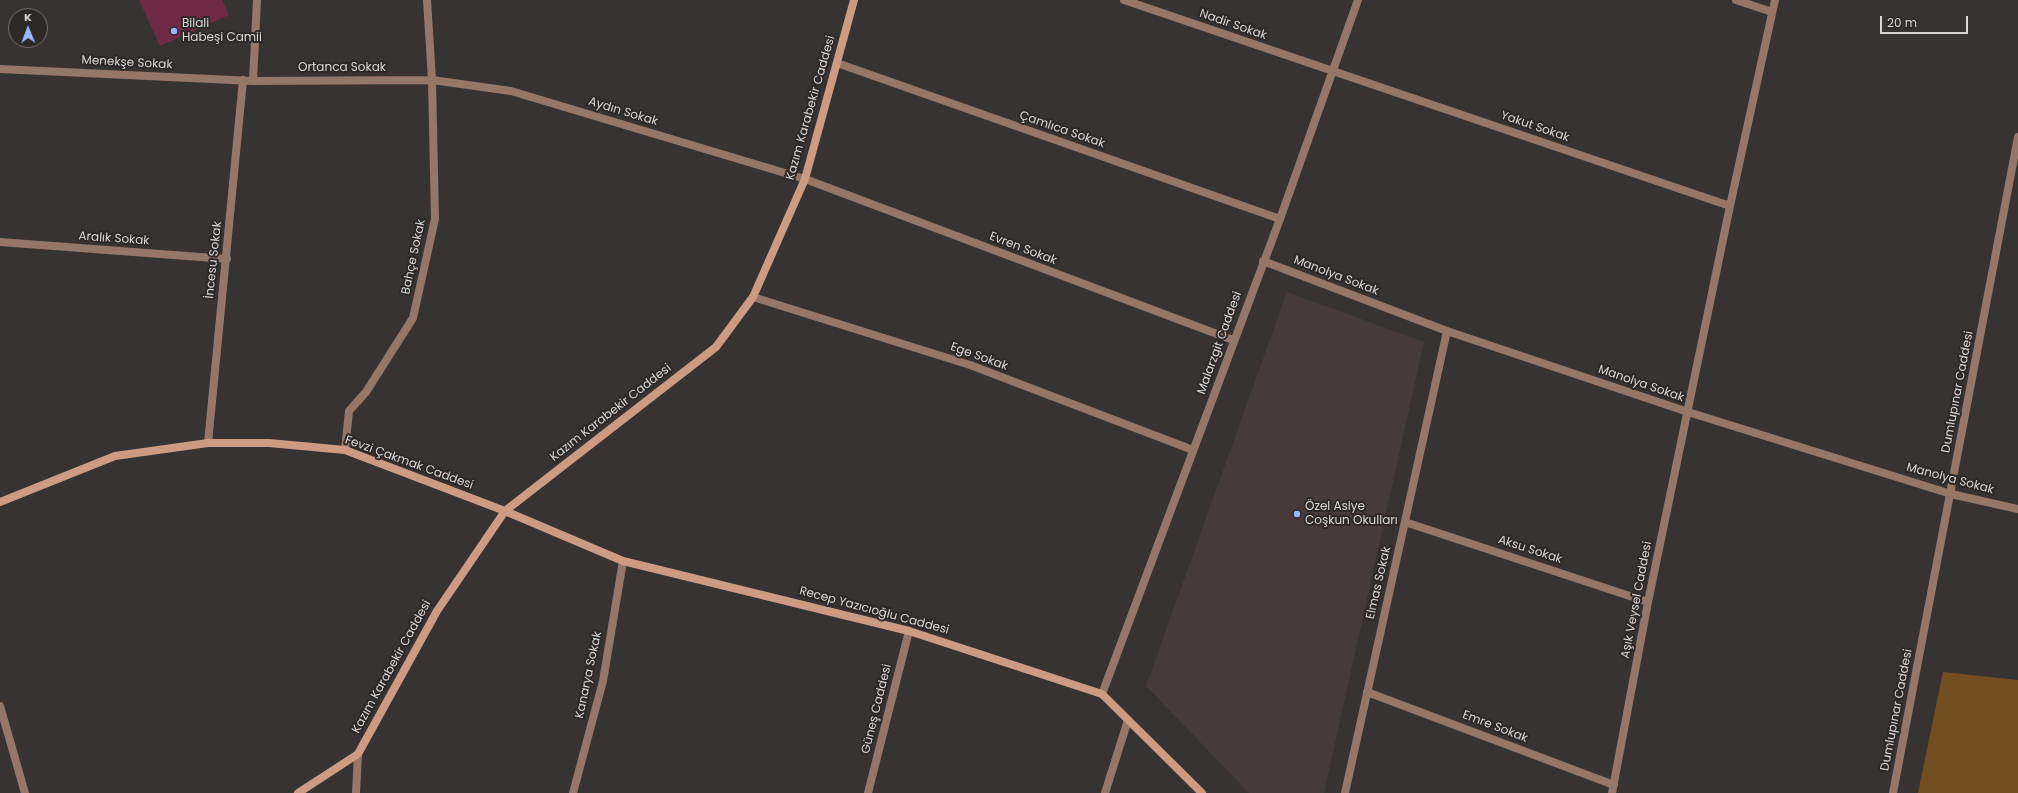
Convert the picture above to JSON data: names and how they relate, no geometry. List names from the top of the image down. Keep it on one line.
{"streets":{"street":["Nadir Sokak","Menekşe Sokak","Ortanca Sokak","Kazım Karabekir Caddesi","Aydın Sokak","Yakut Sokak","Çamlıca Sokak","Aralık Sokak","Evren Sokak","Bahçe Sokak","İncesu Sokak","Manolya Sokak","Malarzgit Caddesi","Ege Sokak","Dumlupınar Caddesi","Fevzi Çakmak Caddesi","Aksu Sokak","Elmas Sokak","Aşık Veysel Caddesi","Recep Yazıcıoğlu Caddesi","Kanarya Sokak","Güneş Caddesi","Emre Sokak"]},"crossings":[["Nadir Sokak","Yakut Sokak"],["Nadir Sokak","Malarzgit Caddesi"],["Menekşe Sokak","Ortanca Sokak"],["Menekşe Sokak","İncesu Sokak"],["Ortanca Sokak","Aydın Sokak"],["Ortanca Sokak","Bahçe Sokak"],["Kazım Karabekir Caddesi","Aydın Sokak"],["Kazım Karabekir Caddesi","Çamlıca Sokak"],["Kazım Karabekir Caddesi","Evren Sokak"],["Kazım Karabekir Caddesi","Ege Sokak"],["Kazım Karabekir Caddesi","Fevzi Çakmak Caddesi"],["Kazım Karabekir Caddesi","Recep Yazıcıoğlu Caddesi"],["Aydın Sokak","Evren Sokak"],["Aydın Sokak","Bahçe Sokak"],["Yakut Sokak","Malarzgit Caddesi"],["Yakut Sokak","Aşık Veysel Caddesi"],["Çamlıca Sokak","Malarzgit Caddesi"],["Aralık Sokak","İncesu Sokak"],["Evren Sokak","Malarzgit Caddesi"],["Bahçe Sokak","Fevzi Çakmak Caddesi"],["İncesu Sokak","Fevzi Çakmak Caddesi"],["Manolya Sokak","Malarzgit Caddesi"],["Manolya Sokak","Dumlupınar Caddesi"],["Manolya Sokak","Elmas Sokak"],["Manolya Sokak","Aşık Veysel Caddesi"],["Malarzgit Caddesi","Ege Sokak"],["Malarzgit Caddesi","Recep Yazıcıoğlu Caddesi"],["Fevzi Çakmak Caddesi","Recep Yazıcıoğlu Caddesi"],["Aksu Sokak","Elmas Sokak"],["Aksu Sokak","Aşık Veysel Caddesi"],["Elmas Sokak","Emre Sokak"],["Aşık Veysel Caddesi","Emre Sokak"],["Recep Yazıcıoğlu Caddesi","Kanarya Sokak"],["Recep Yazıcıoğlu Caddesi","Güneş Caddesi"]],"places":["Bilali Habeşi Camii","Özel Asiye Coşkun Okulları"],"scale_bar":"20 m","north":"top"}
